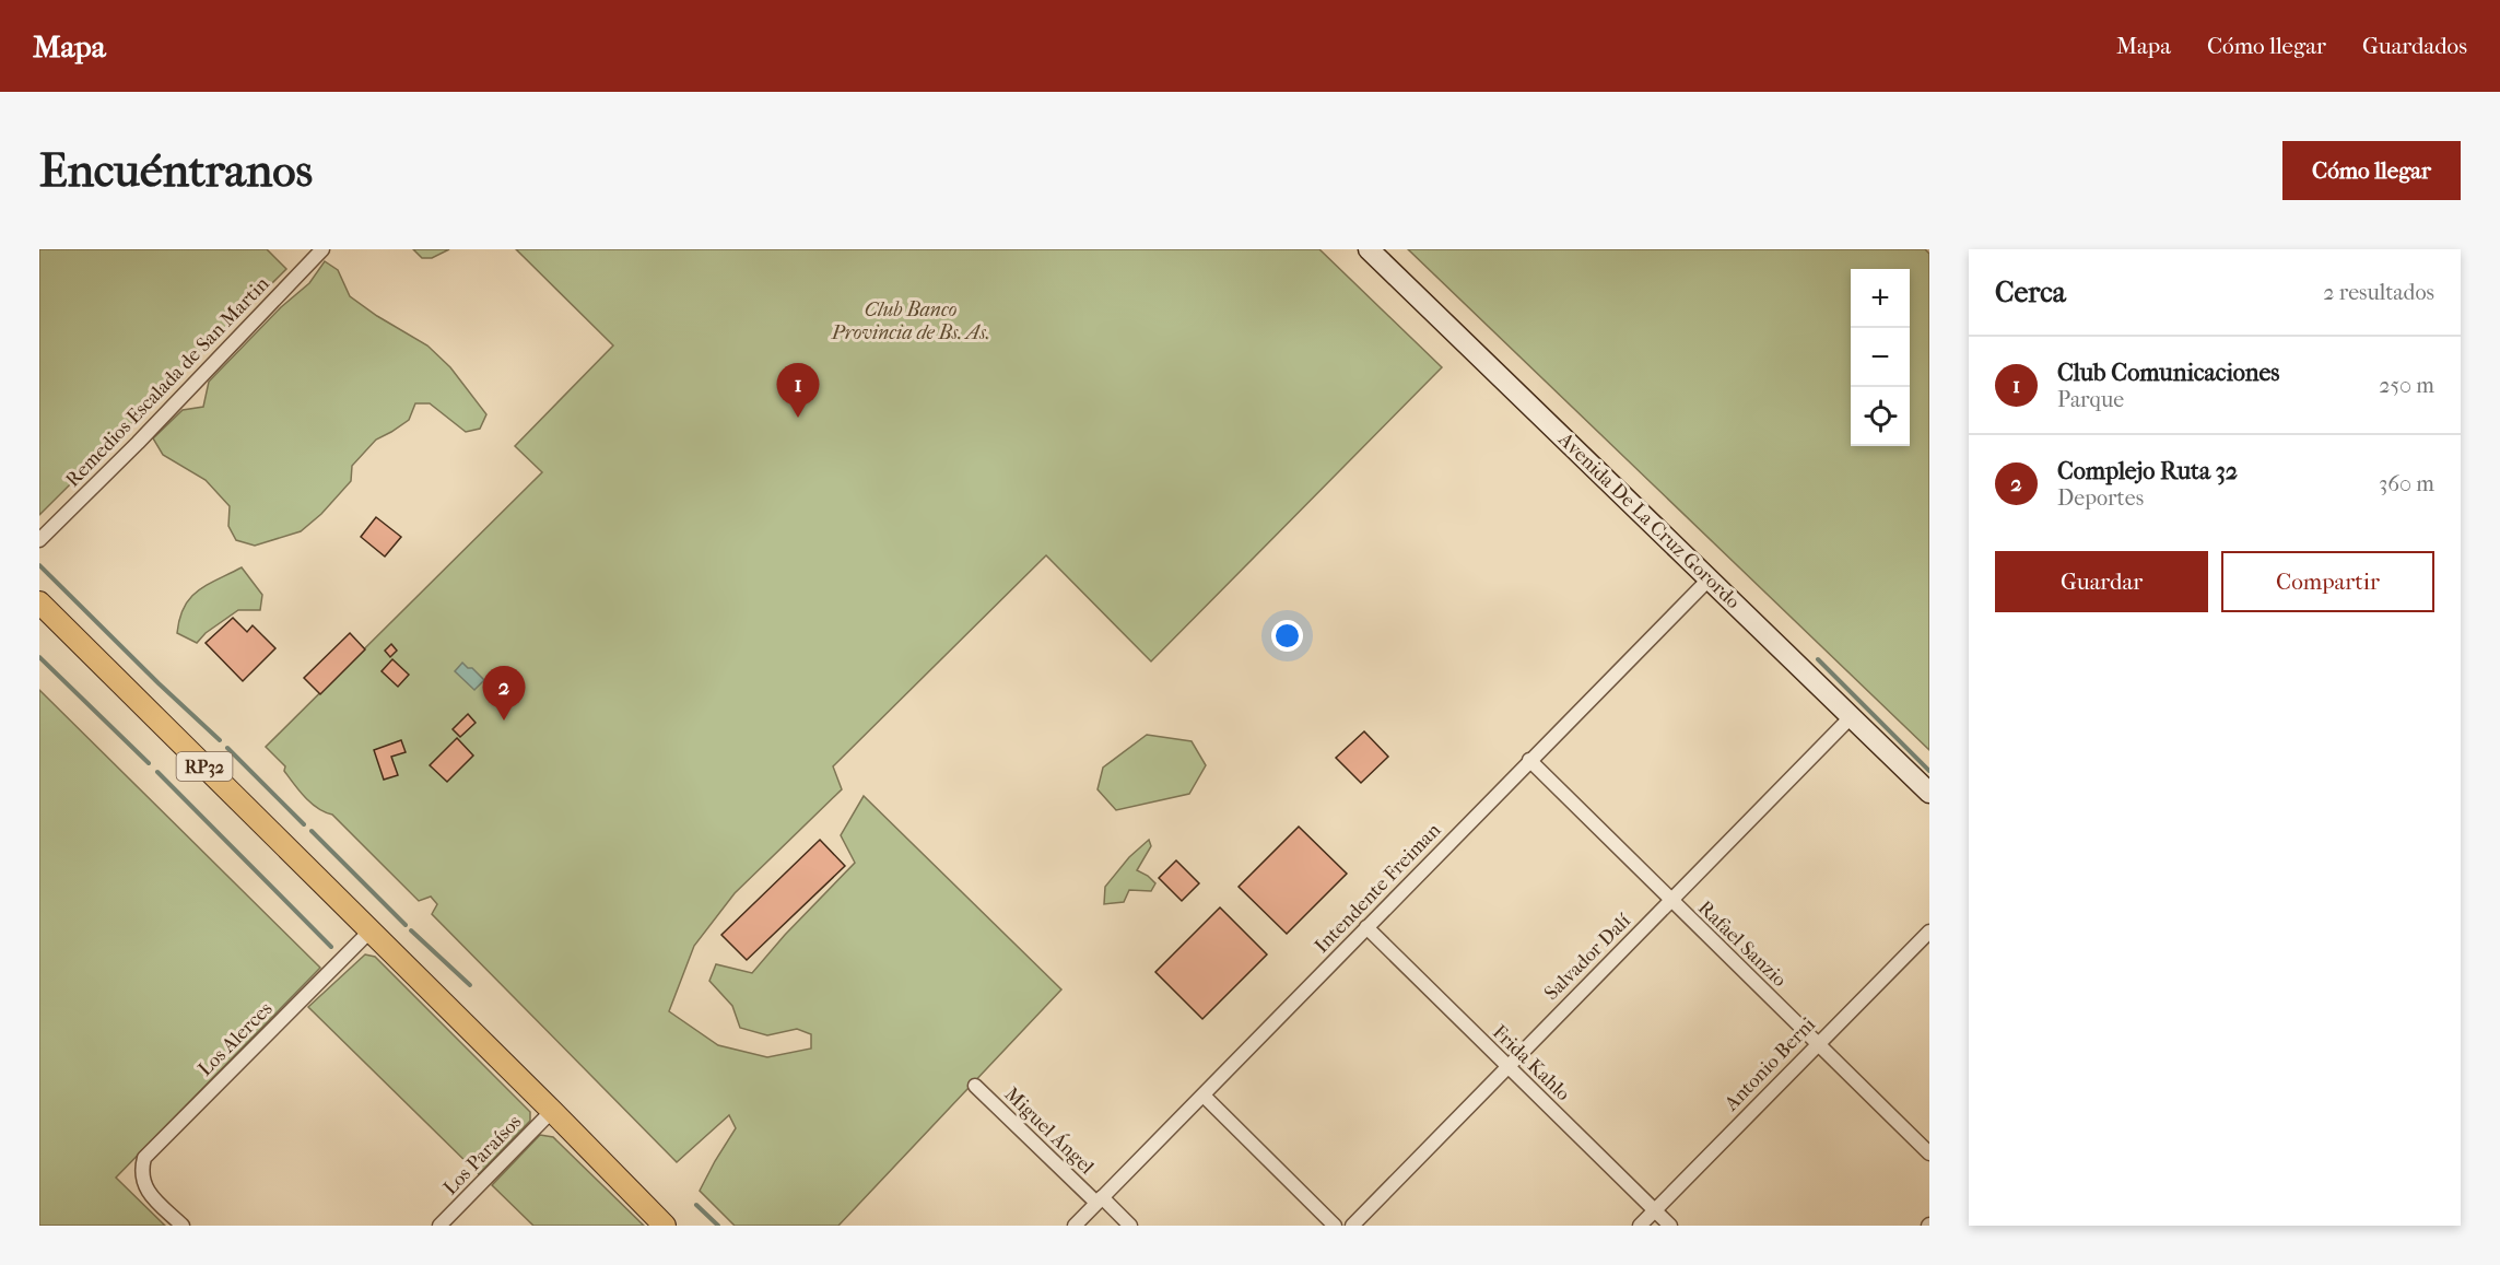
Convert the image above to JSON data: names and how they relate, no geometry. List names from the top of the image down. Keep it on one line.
{"streets":{"main road":["Avenida De La Cruz Gorordo","RP32"],"street":["Remedios Escalada de San Martin","Intendente Freiman","Rafael Sanzio","Salvador Dalí","Los Alerces","Frida Kahlo","Antonio Berni","Miguel Ángel","Los Paraísos"]},"crossings":[["Avenida De La Cruz Gorordo","Intendente Freiman"],["Avenida De La Cruz Gorordo","Salvador Dalí"],["RP32","Los Alerces"],["RP32","Los Paraísos"],["Intendente Freiman","Rafael Sanzio"],["Intendente Freiman","Frida Kahlo"],["Intendente Freiman","Miguel Ángel"],["Rafael Sanzio","Salvador Dalí"],["Rafael Sanzio","Antonio Berni"],["Salvador Dalí","Frida Kahlo"],["Frida Kahlo","Antonio Berni"]],"parks":["Club Banco Provincia de Bs. As."],"page":{"header":"Mapa","nav":["Mapa","Cómo llegar","Guardados"],"buttons":["Cómo llegar",["Guardar","Compartir"]],"title":"Encuéntranos","heading":["Cerca","2 resultados"],"map_buttons":["+","−"],"list":[{"mark":"1","name":"Club Comunicaciones","note":"Parque","value":"250 m"},{"mark":"2","name":"Complejo Ruta 32","note":"Deportes","value":"360 m"}],"pins":["1","2"]}}
